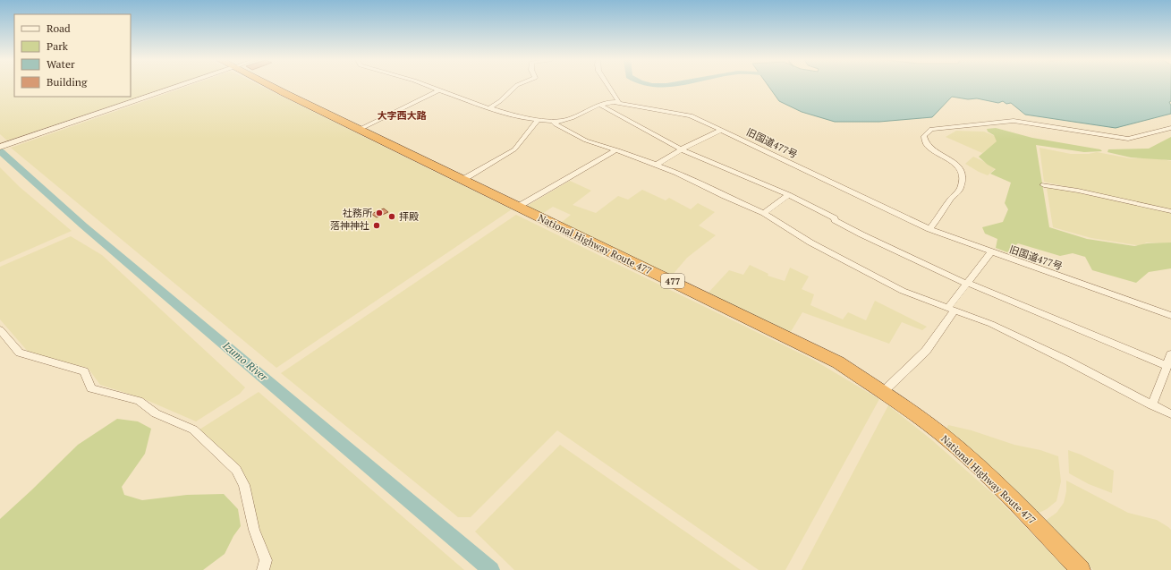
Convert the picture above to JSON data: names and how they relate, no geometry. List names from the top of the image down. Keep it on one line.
{"streets":{"highway":["National Highway Route 477","477"],"street":["旧国道477号"]},"districts":["大字西大路"],"water":["Izumo River"],"places":["社務所","拝殿","落神神社"],"legend":["Road","Park","Water","Building"]}
